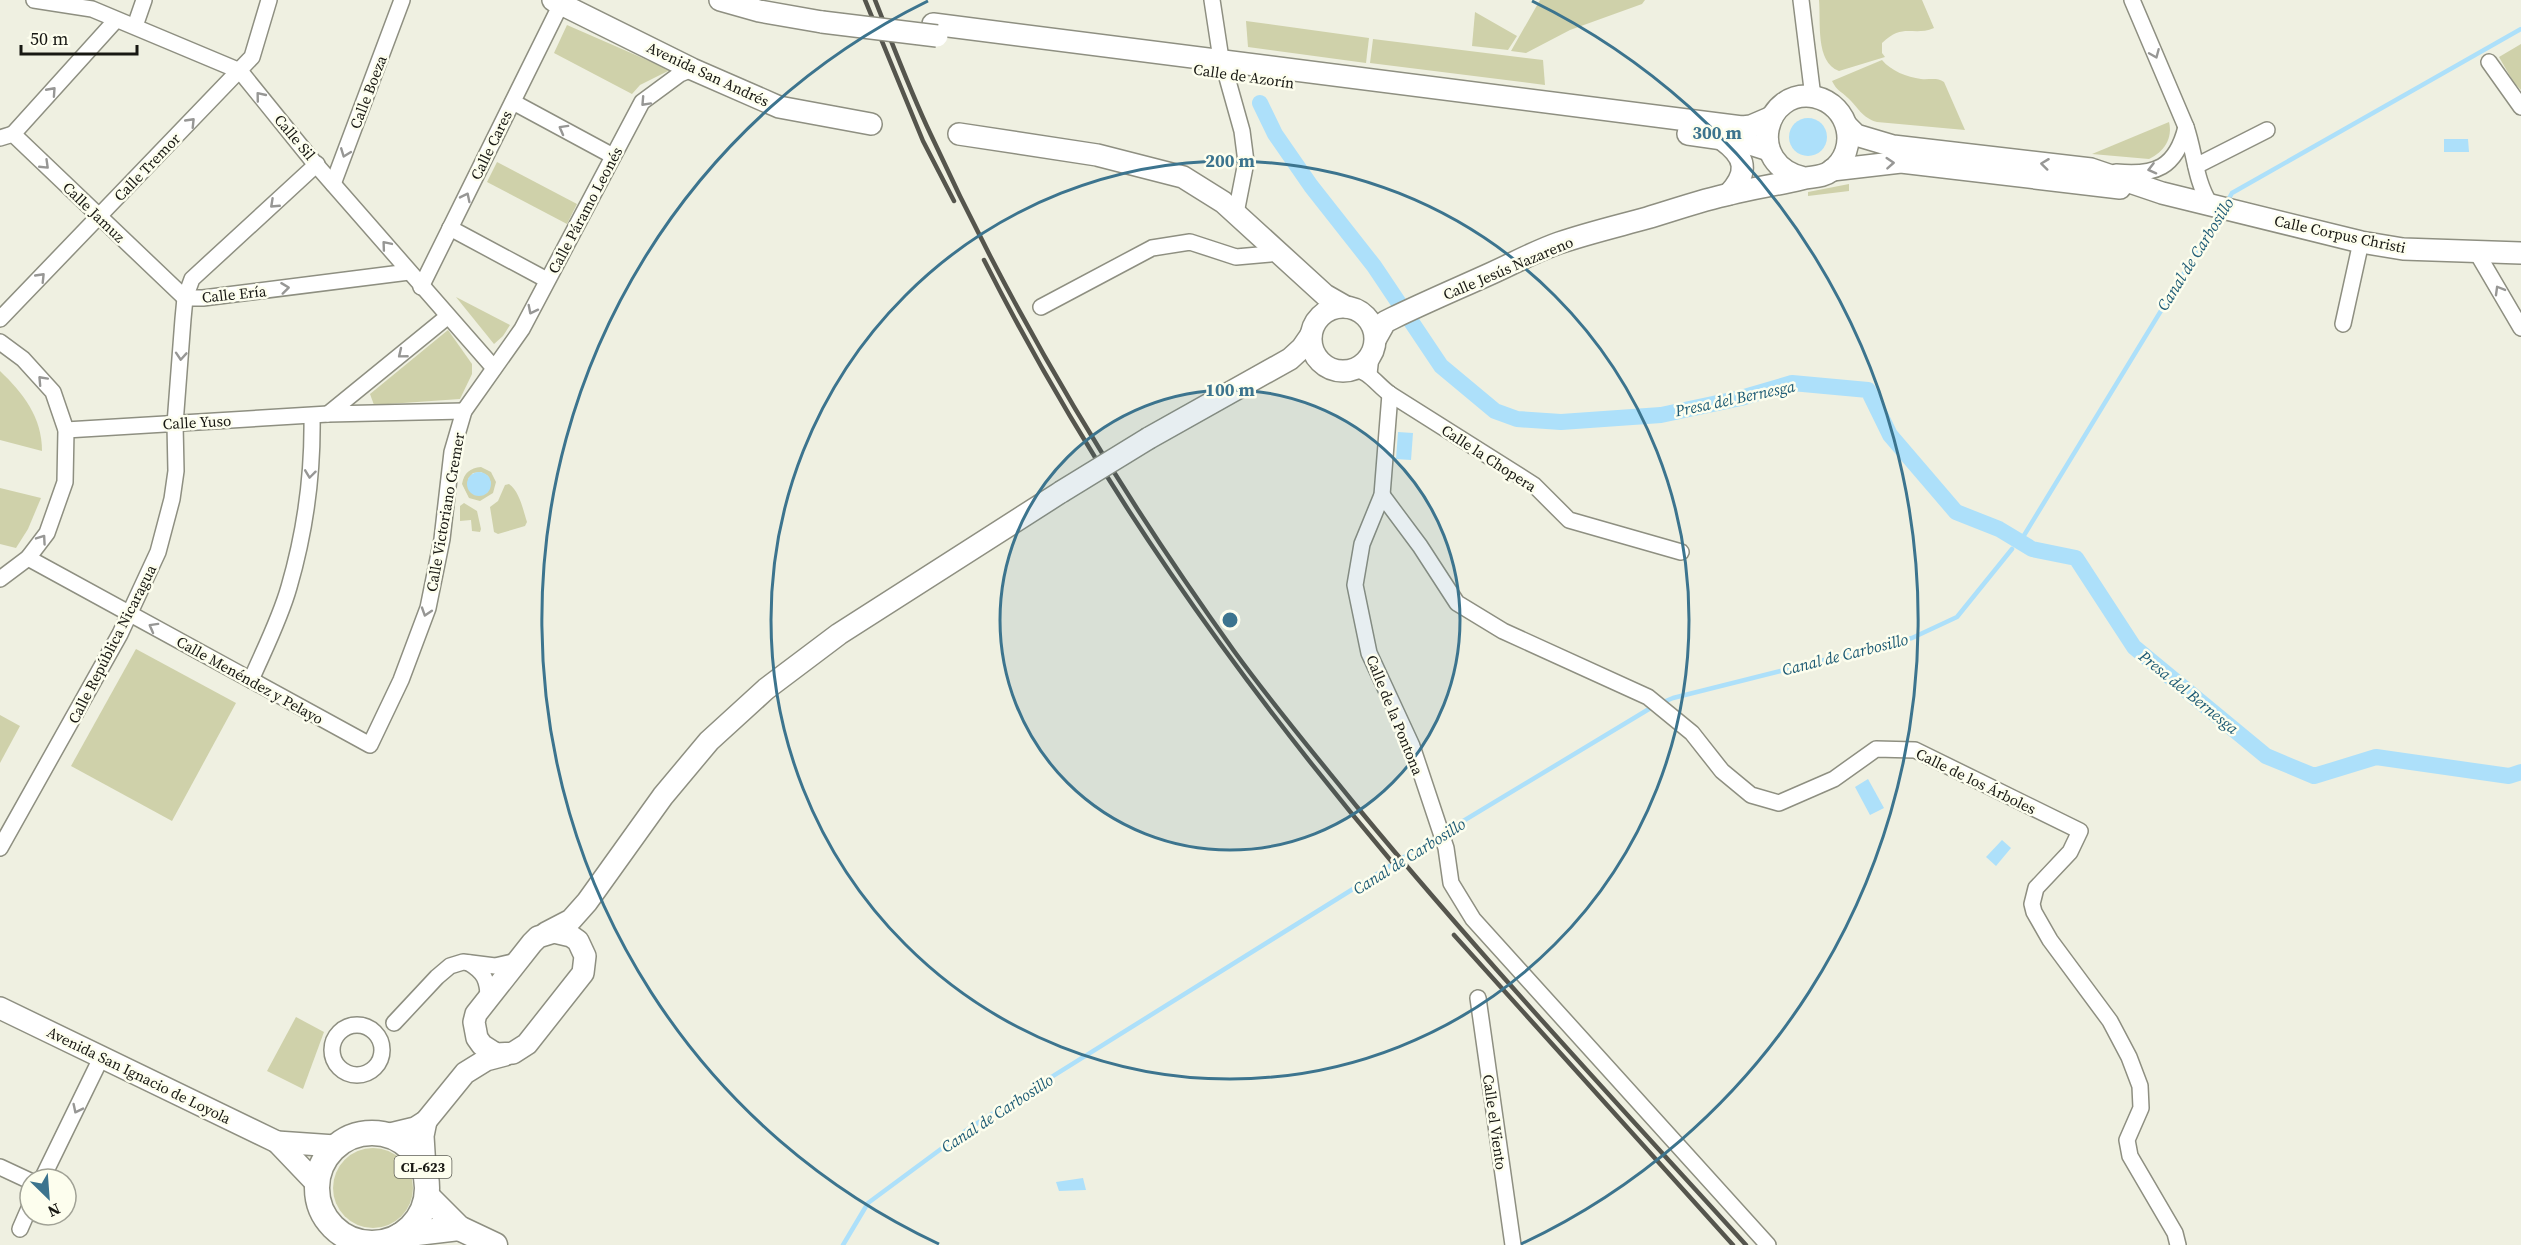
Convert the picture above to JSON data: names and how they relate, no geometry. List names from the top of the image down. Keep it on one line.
{"streets":{"main road":["Avenida San Andrés","Calle de Azorín","Calle Corpus Christi","Calle Jesús Nazareno","Avenida San Ignacio de Loyola","CL-623"],"street":["Calle Boeza","Calle Sil","Calle Cares","Calle Tremor","Calle Páramo Leonés","Calle Jamuz","Calle Ería","Calle Yuso","Calle la Chopera","Calle Victoriano Cremer","Calle República Nicaragua","Calle Menéndez y Pelayo","Calle de la Pontona","Calle de los Árboles","Calle el Viento"]},"crossings":[["Avenida San Andrés","Calle Cares"],["Avenida San Andrés","Calle Páramo Leonés"],["Calle de Azorín","Calle Corpus Christi"],["Calle de Azorín","Calle Jesús Nazareno"],["Calle Boeza","Calle Sil"],["Calle Sil","Calle Cares"],["Calle Sil","Calle Tremor"],["Calle Sil","Calle Páramo Leonés"],["Calle Sil","Calle Ería"],["Calle Tremor","Calle Jamuz"],["Calle Páramo Leonés","Calle Yuso"],["Calle Páramo Leonés","Calle Victoriano Cremer"],["Calle Jamuz","Calle Ería"],["Calle Corpus Christi","Calle Jesús Nazareno"],["Calle Jesús Nazareno","Calle la Chopera"],["Calle Ería","Calle Yuso"],["Calle Ería","Calle República Nicaragua"],["Calle Yuso","Calle Victoriano Cremer"],["Calle Yuso","Calle República Nicaragua"],["Calle la Chopera","Calle de la Pontona"],["Calle Victoriano Cremer","Calle Menéndez y Pelayo"],["Calle República Nicaragua","Calle Menéndez y Pelayo"],["Calle de la Pontona","Calle de los Árboles"]],"one_way":["Calle Boeza","Calle Sil","Calle Cares","Calle Páramo Leonés","Calle Jamuz","Calle Victoriano Cremer","Calle Menéndez y Pelayo"],"water":["Canal de Carbosillo","Presa del Bernesga"],"scale_bar":"50 m","north":"bottom right","rings":["300 m","200 m","100 m"]}
